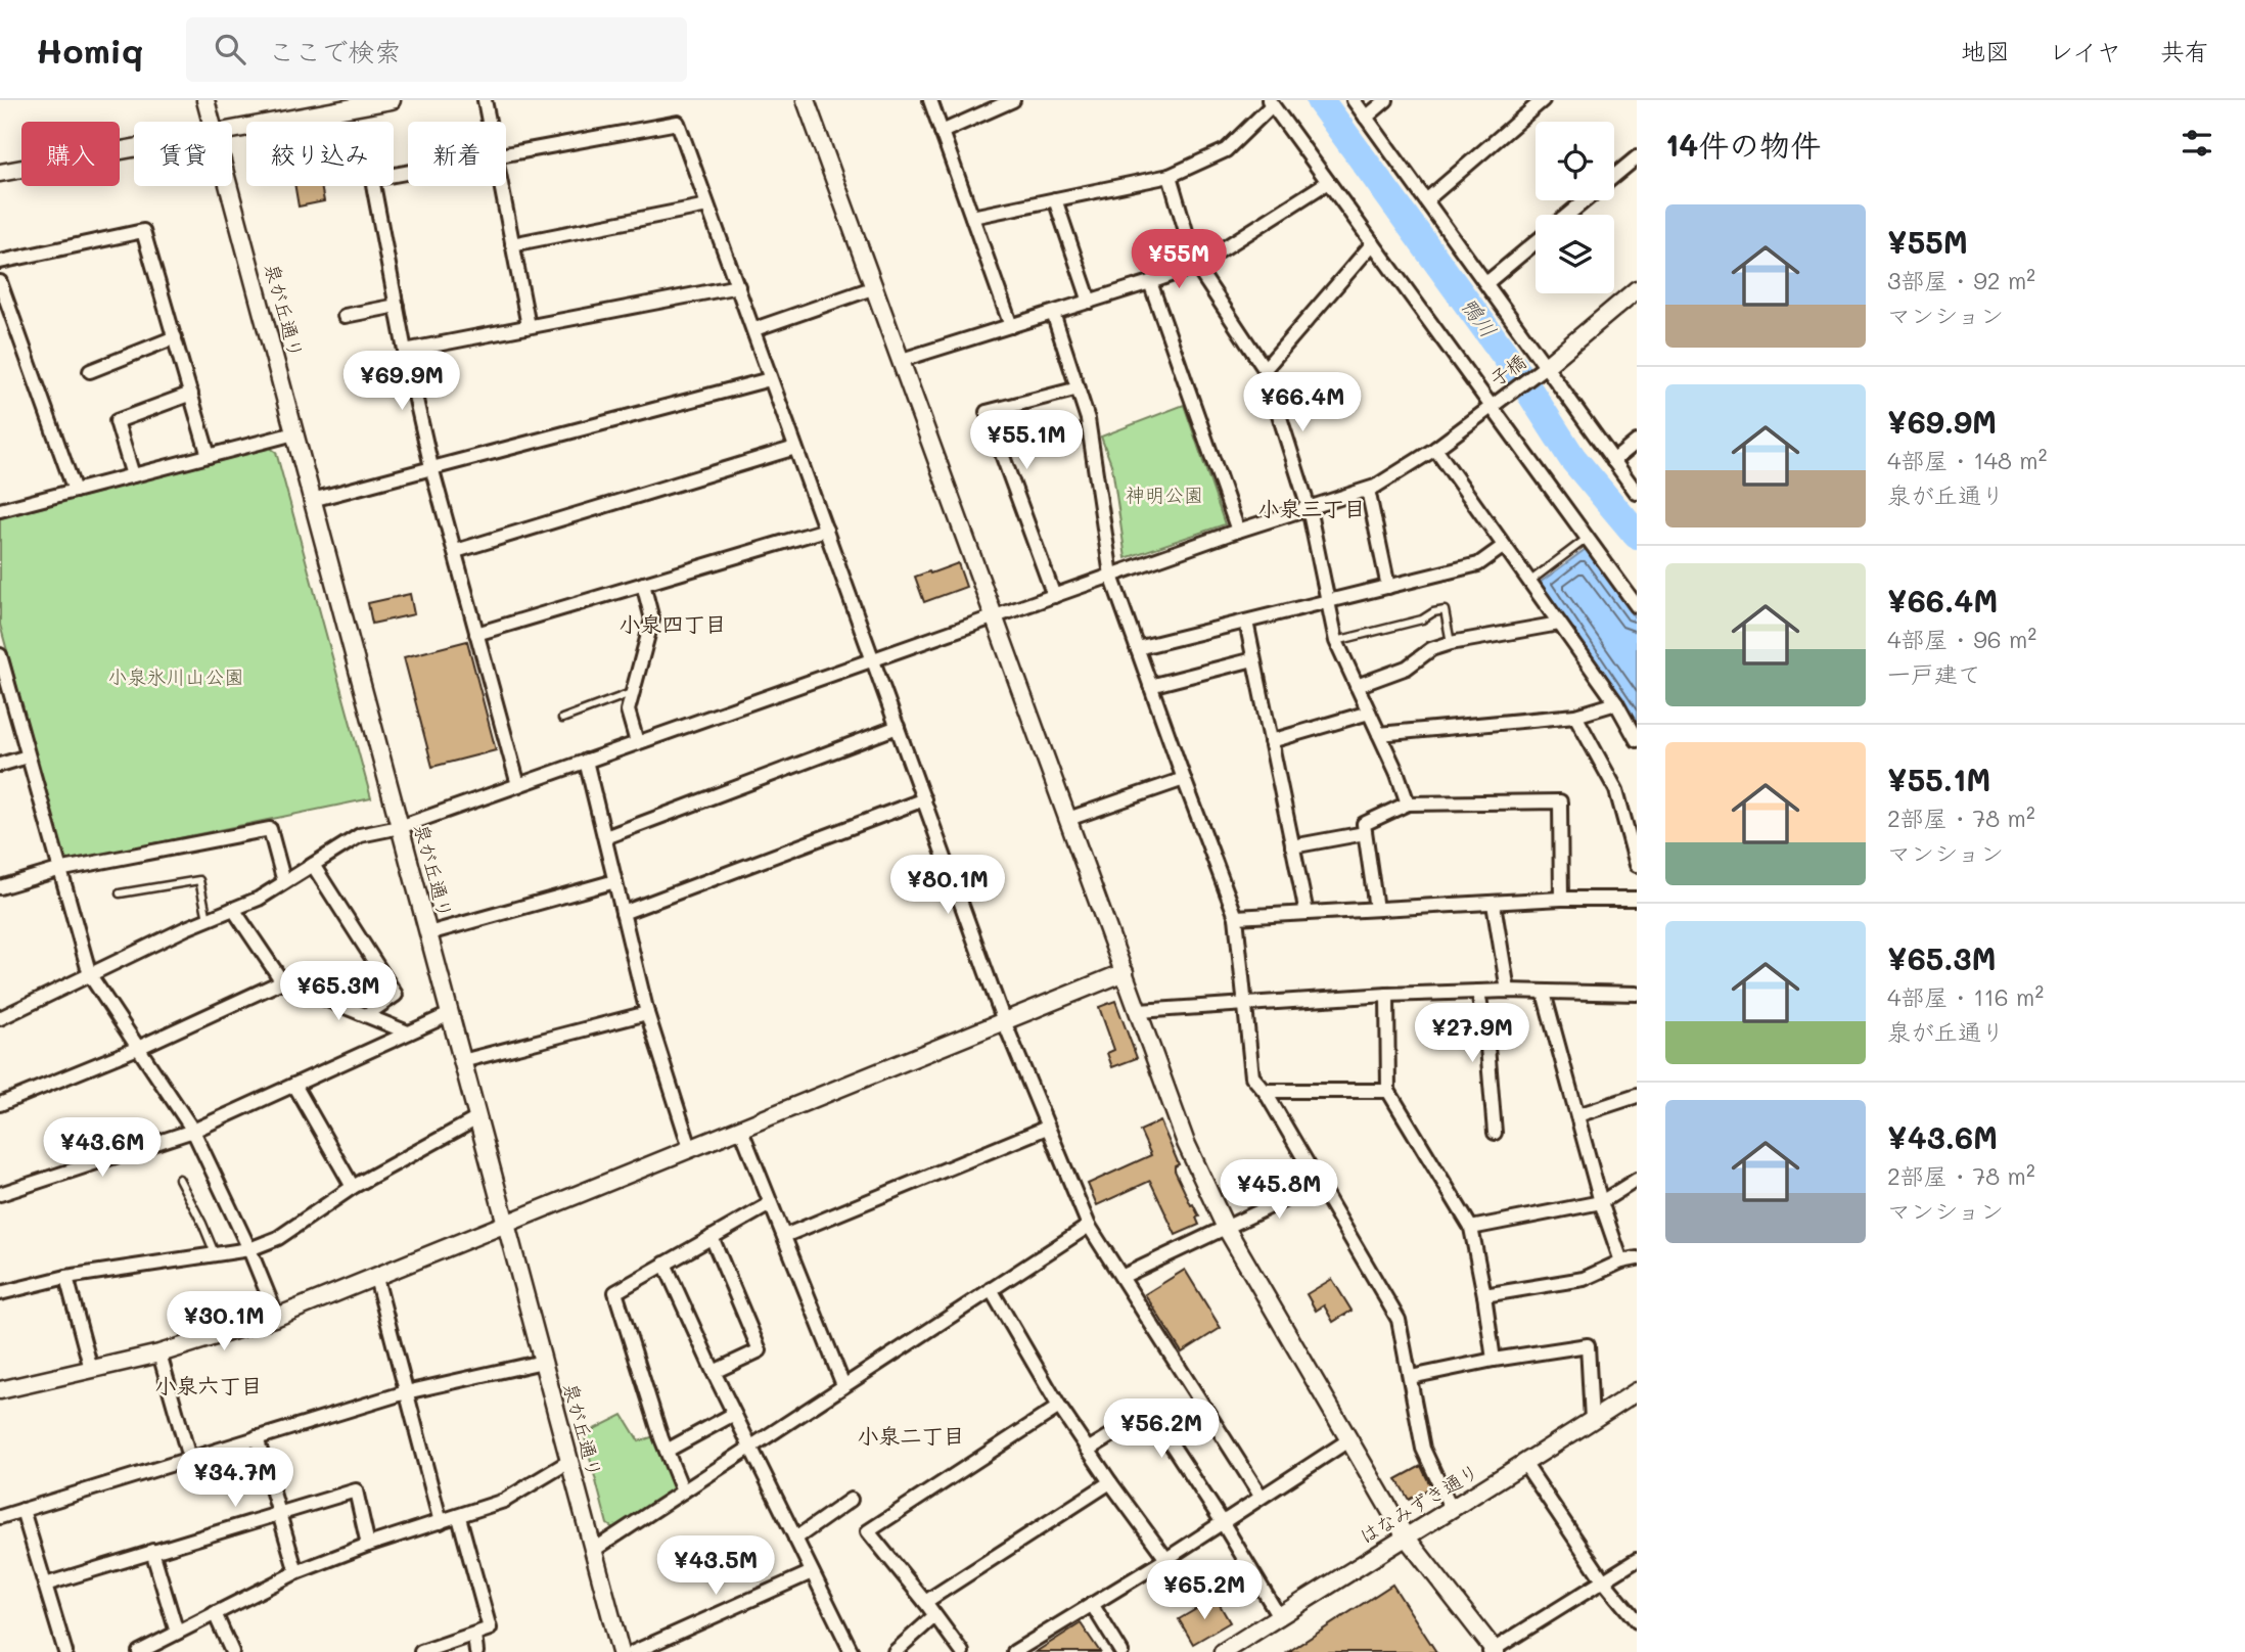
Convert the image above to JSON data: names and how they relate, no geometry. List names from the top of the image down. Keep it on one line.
{"streets":{"street":["泉が丘通り","子橋","はなみずき通り"]},"crossings":[["泉が丘通り","子橋"]],"districts":["小泉三丁目","小泉四丁目","小泉六丁目","小泉二丁目"],"water":["鴨川"],"parks":["神明公園","小泉氷川山公園"],"page":{"header":"Homiq","search":"ここで検索","nav":["地図","レイヤ","共有"],"heading":"14件の物件","chip":["購入","賃貸","絞り込み","新着"],"list":[{"name":"¥55M","note":"3部屋 · 92 m² · マンション"},{"name":"¥69.9M","note":"4部屋 · 148 m² · 泉が丘通り"},{"name":"¥66.4M","note":"4部屋 · 96 m² · 一戸建て"},{"name":"¥55.1M","note":"2部屋 · 78 m² · マンション"},{"name":"¥65.3M","note":"4部屋 · 116 m² · 泉が丘通り"},{"name":"¥43.6M","note":"2部屋 · 78 m² · マンション"}],"price":["¥55M","¥69.9M","¥66.4M","¥55.1M","¥80.1M","¥65.3M","¥27.9M","¥43.6M","¥45.8M","¥30.1M","¥56.2M","¥34.7M","¥43.5M","¥65.2M"]}}
